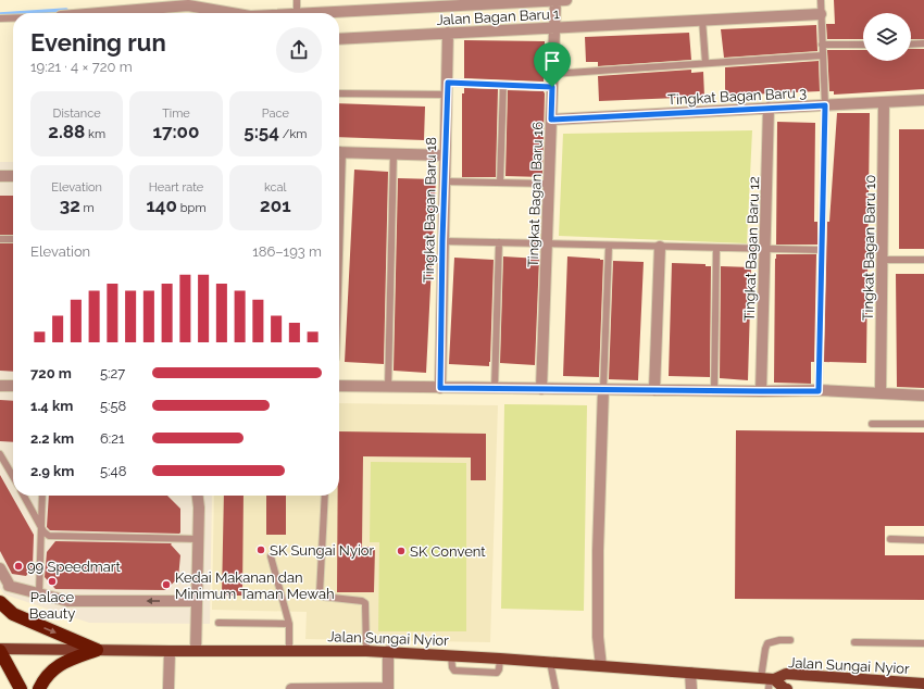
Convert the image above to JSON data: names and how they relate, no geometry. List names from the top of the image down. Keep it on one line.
{"streets":{"main road":["Jalan Sungai Nyior"],"street":["Jalan Bagan Baru 1","Tingkat Bagan Baru 3","Tingkat Bagan Baru 16","Tingkat Bagan Baru 18","Tingkat Bagan Baru 10","Tingkat Bagan Baru 12"]},"crossings":[["Jalan Bagan Baru 1","Tingkat Bagan Baru 16"],["Jalan Bagan Baru 1","Tingkat Bagan Baru 18"],["Tingkat Bagan Baru 3","Tingkat Bagan Baru 16"],["Tingkat Bagan Baru 3","Tingkat Bagan Baru 10"],["Tingkat Bagan Baru 3","Tingkat Bagan Baru 12"]],"places":["SK Sungai Nyior","SK Convent","99 Speedmart","Palace Beauty","Kedai Makanan dan Minimum Taman Mewah"],"page":{"heading":["Evening run","19:21 · 4 × 720 m"],"stats":[["Distance","2.88 km"],["Time","17:00"],["Pace","5:54 /km"],["Elevation","32 m"],["Heart rate","140 bpm"],["kcal","201"]],"chart":["Elevation","186–193 m"],"list":[{"name":"720 m","note":"5:27"},{"name":"1.4 km","note":"5:58"},{"name":"2.2 km","note":"6:21"},{"name":"2.9 km","note":"5:48"}]}}
